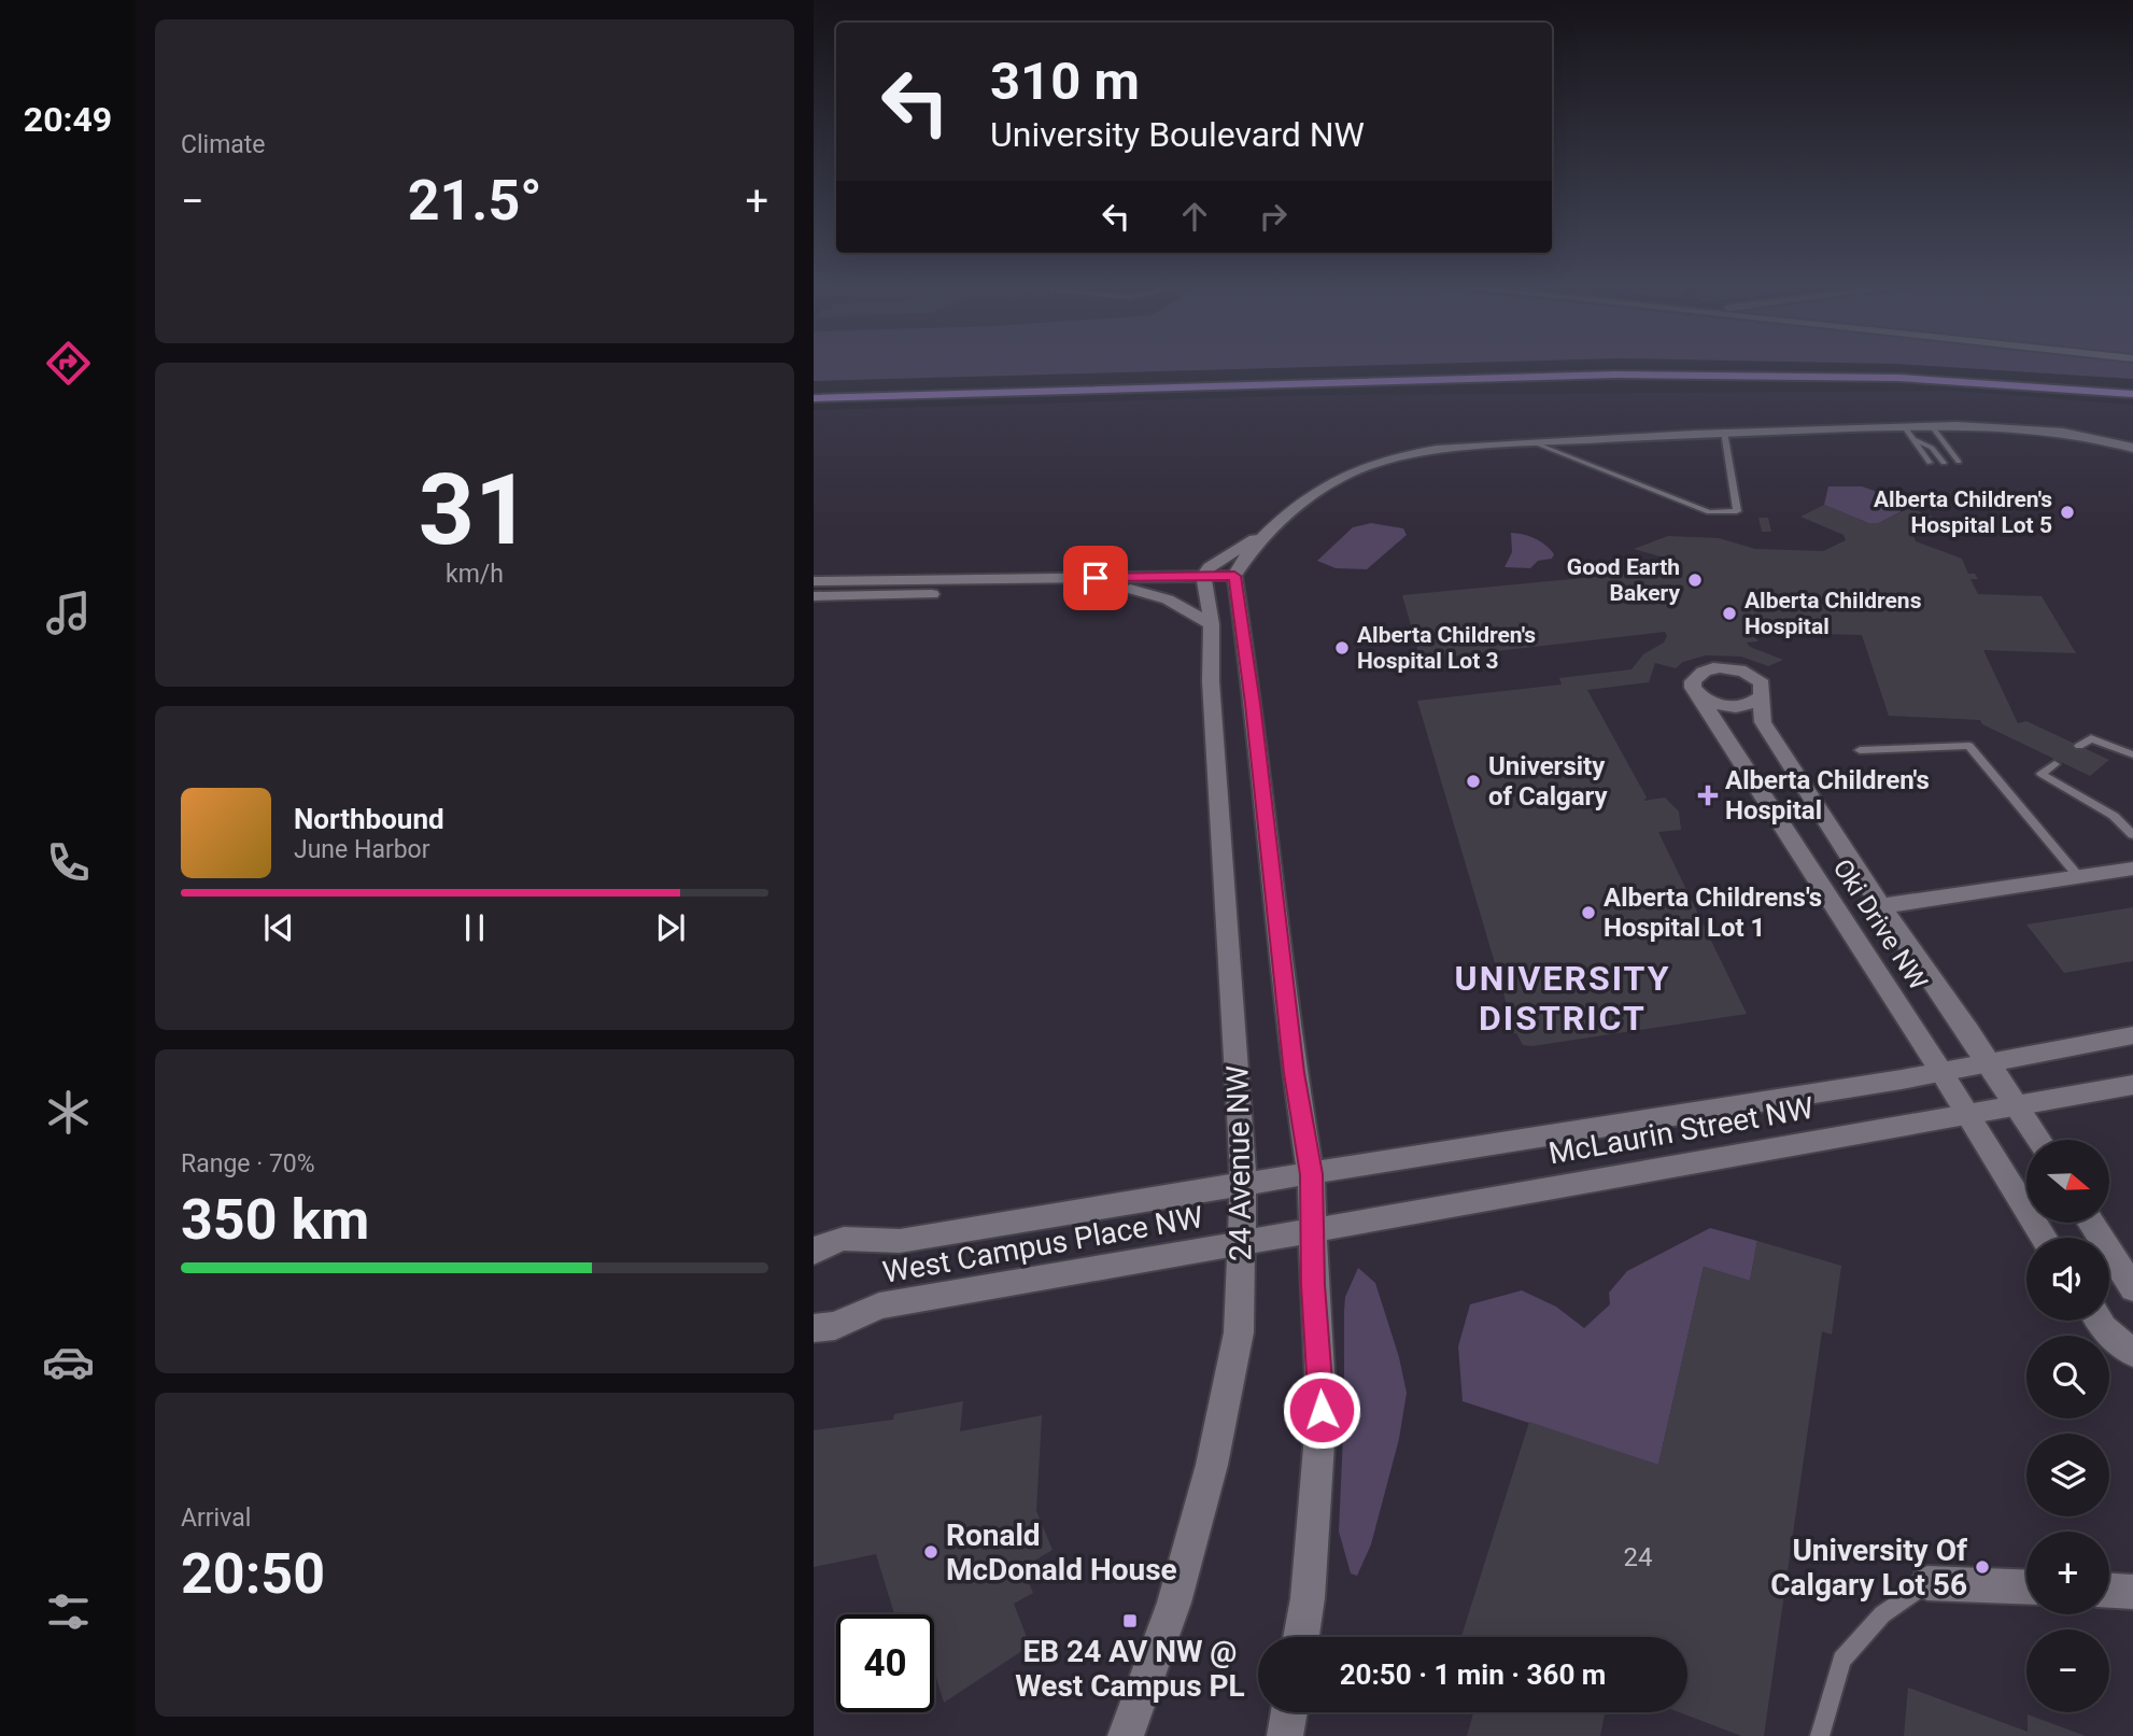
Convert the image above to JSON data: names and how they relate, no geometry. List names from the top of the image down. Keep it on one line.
{"streets":{"street":["Oki Drive NW","McLaurin Street NW","24 Avenue NW","West Campus Place NW"]},"crossings":[["Oki Drive NW","McLaurin Street NW"],["McLaurin Street NW","24 Avenue NW"],["McLaurin Street NW","West Campus Place NW"],["24 Avenue NW","West Campus Place NW"]],"districts":["UNIVERSITY DISTRICT"],"places":{"other":["Alberta Children's Hospital Lot 5","Good Earth Bakery","Alberta Childrens Hospital","Alberta Children's Hospital Lot 3","University of Calgary","Alberta Childrens's Hospital Lot 1","Ronald McDonald House","University Of Calgary Lot 56"],"health":["Alberta Children's Hospital"],"transit":["EB 24 AV NW @ West Campus PL"]},"house_numbers":["24"],"north":"right","page":{"tabs":"20:49","tile":["Climate",["31","km/h"],["Range · 70%","350 km"],["Arrival","20:50"]],"turn":["310 m","University Boulevard NW"],"heat":["−","21.5°","+"],"song":["Northbound","June Harbor"],"map_buttons":["+","−"],"limit":"40","trip":"20:50 · 1 min · 360 m"}}
